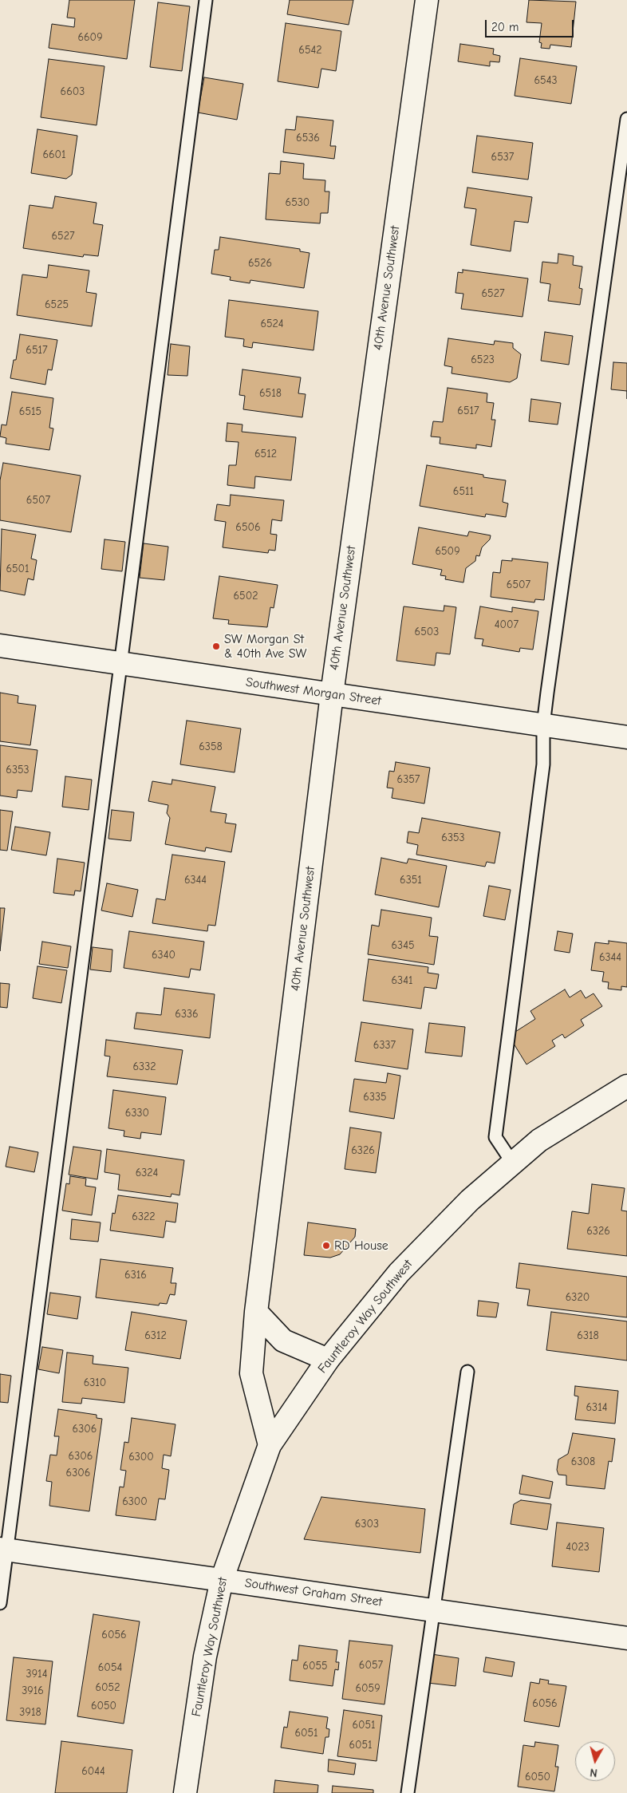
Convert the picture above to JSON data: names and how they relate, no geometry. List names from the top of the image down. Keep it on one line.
{"streets":{"street":["40th Avenue Southwest","Southwest Morgan Street","Fauntleroy Way Southwest","Southwest Graham Street"]},"crossings":[["40th Avenue Southwest","Southwest Morgan Street"],["40th Avenue Southwest","Fauntleroy Way Southwest"],["Fauntleroy Way Southwest","Southwest Graham Street"]],"places":["SW Morgan St & 40th Ave SW","RD House"],"house_numbers":["6609","6542","6543","6603","6536","6601","6537","6530","6527","6526","6527","6525","6524","6517","6523","6518","6517","6515","6512","6511","6507","6506","6509","6501","6507","6502","4007","6503","6358","6353","6357","6353","6344","6351","6345","6340","6344","6341","6336","6337","6332","6335","6330","6326","6324","6322","6326","6316","6320","6312","6318","6310","6314","6306","6306","6300","6308","6306","6300","6303","4023","6056","6057","6055","6054","3914","6052","6059","3916","6056","6050","3918","6051","6051","6051","6044","6050"],"scale_bar":"20 m","north":"bottom"}
